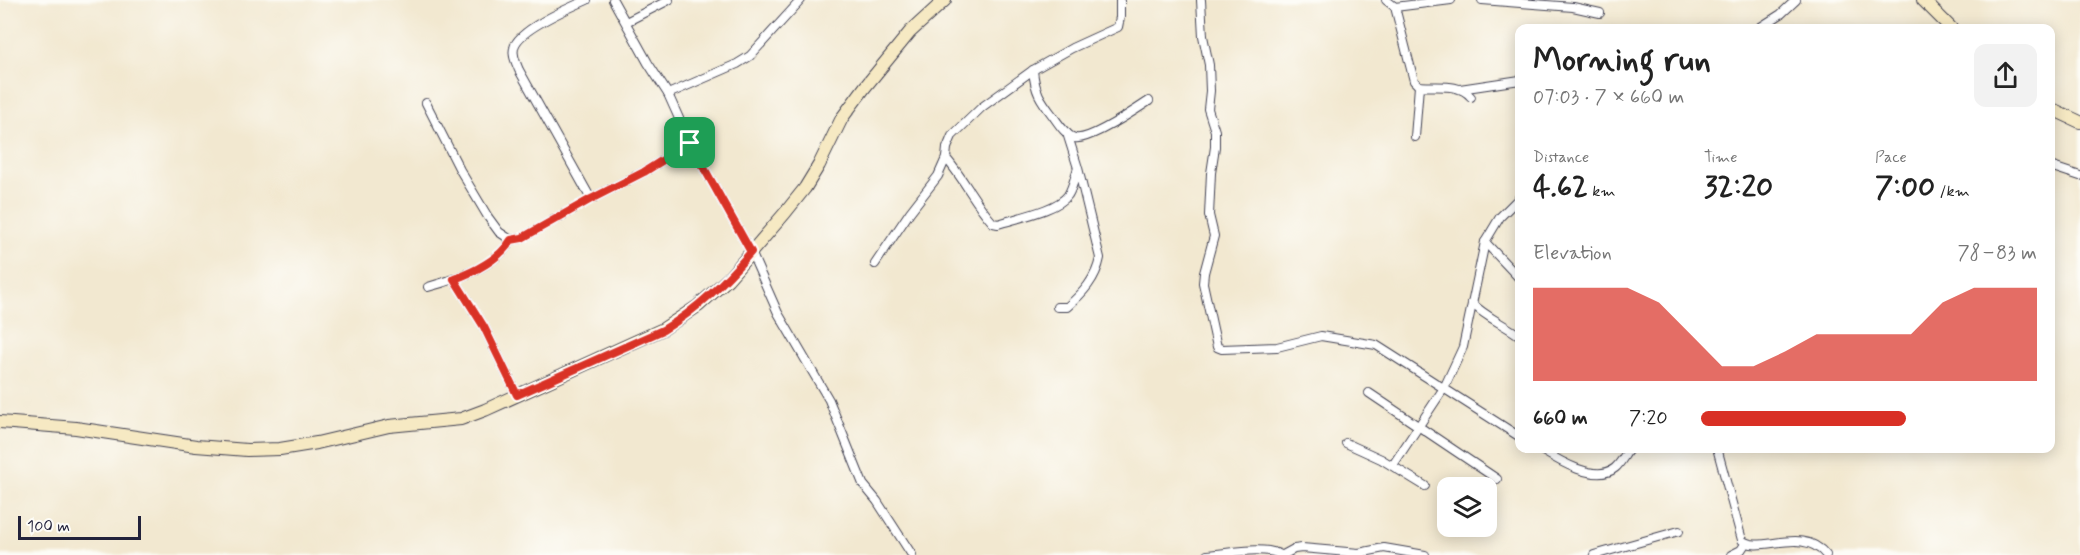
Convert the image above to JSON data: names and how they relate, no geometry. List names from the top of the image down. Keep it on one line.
{"scale_bar":"100 m","page":{"heading":["Morning run","07:03 · 7 × 660 m"],"stats":[["Distance","4.62 km"],["Time","32:20"],["Pace","7:00 /km"]],"chart":["Elevation","78–83 m"],"list":[{"name":"660 m","note":"7:20"}],"scale":"100 m"}}
